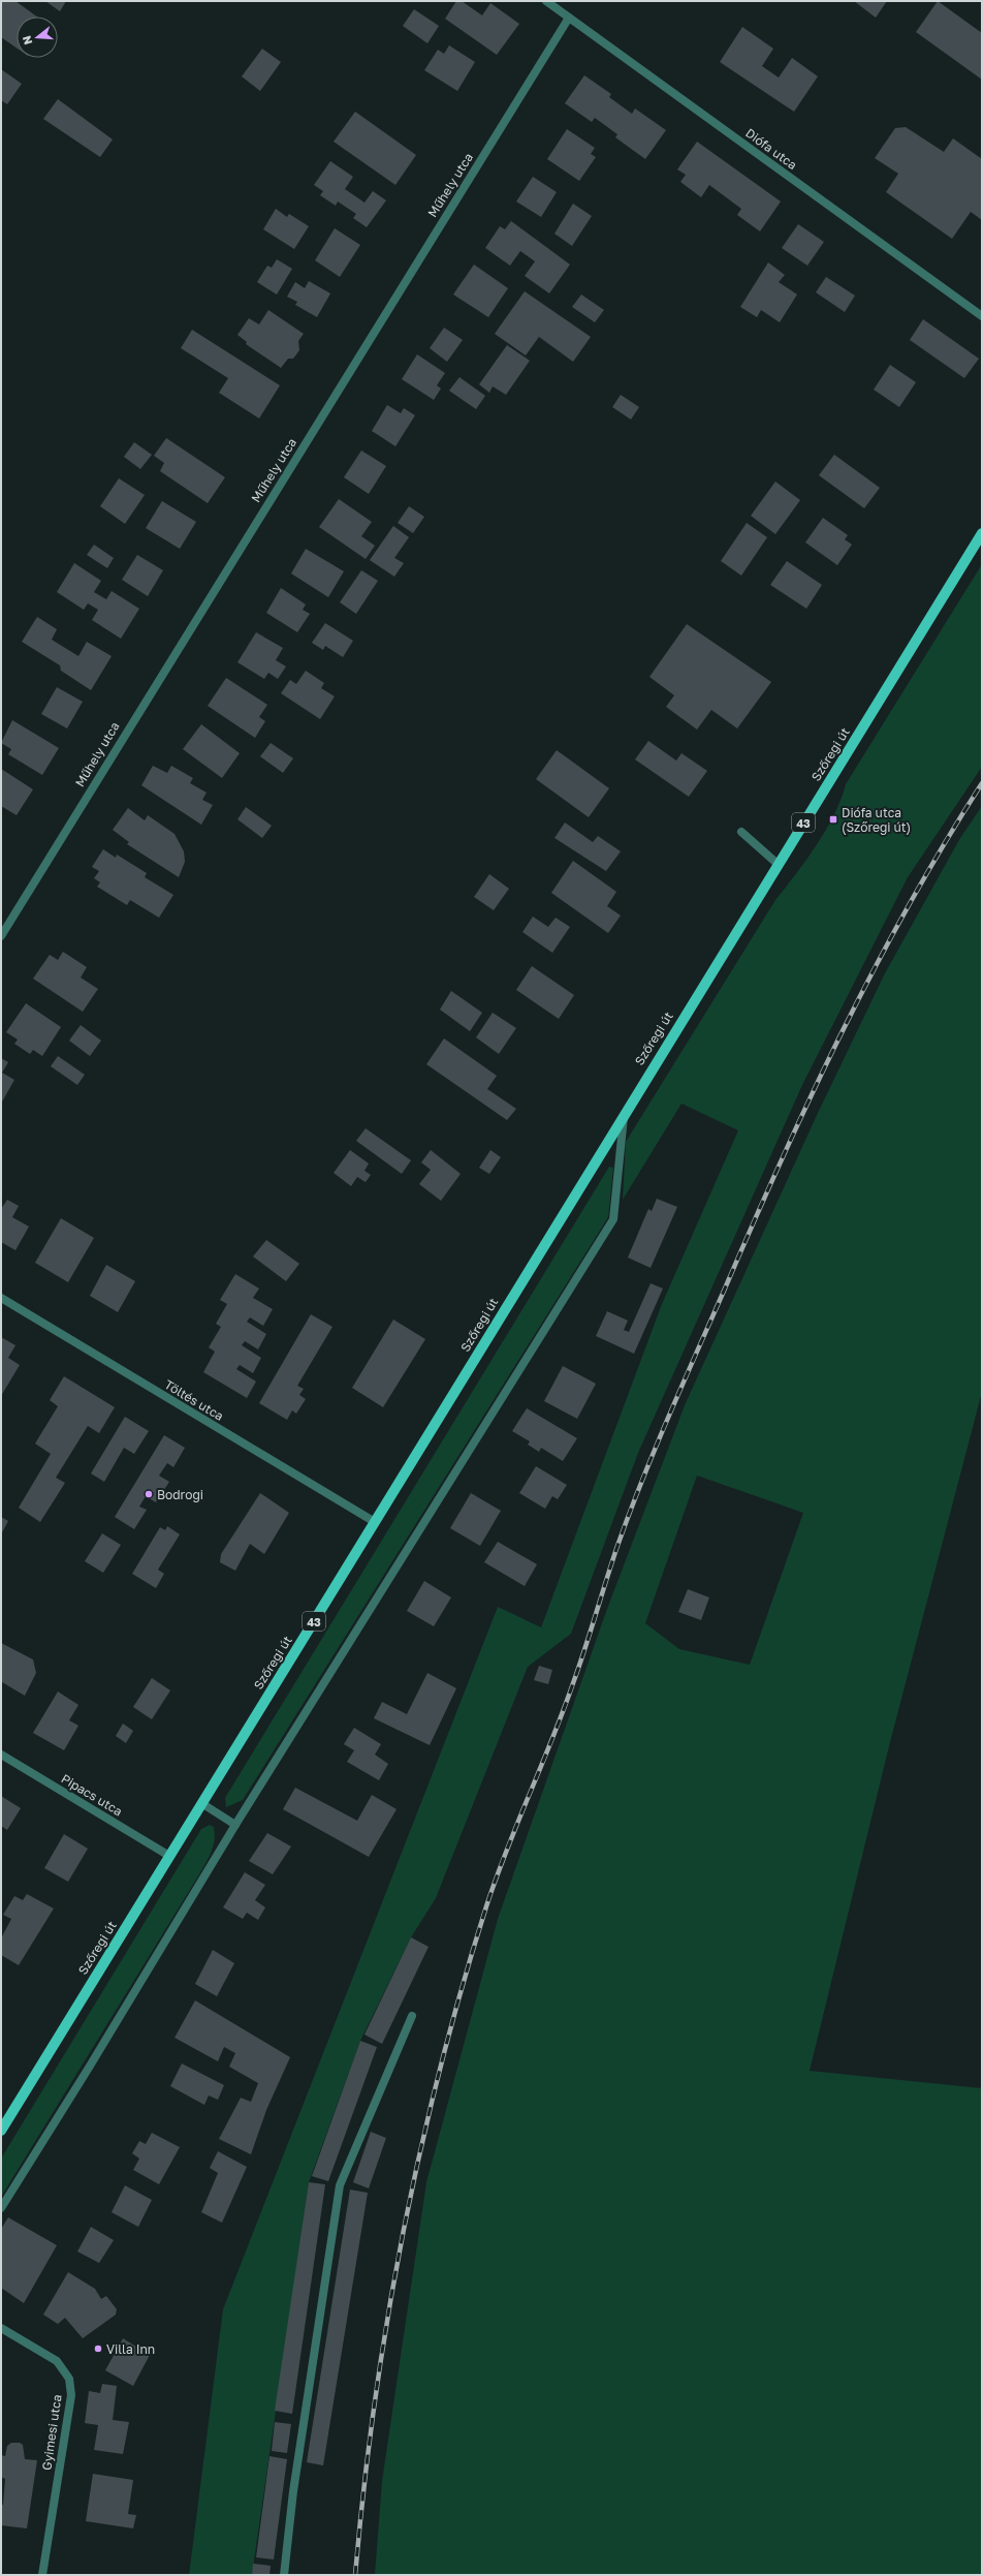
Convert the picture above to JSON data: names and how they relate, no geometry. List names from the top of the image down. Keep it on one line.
{"streets":{"main road":["Szőregi út","43"],"street":["Diófa utca","Műhely utca","Töltés utca","Pipacs utca","Gyimesi utca"]},"crossings":[["Diófa utca","Műhely utca"],["Szőregi út","Töltés utca"],["Szőregi út","Pipacs utca"]],"places":{"transit":["Diófa utca (Szőregi út)"],"other":["Bodrogi","Villa Inn"]},"north":"left"}
